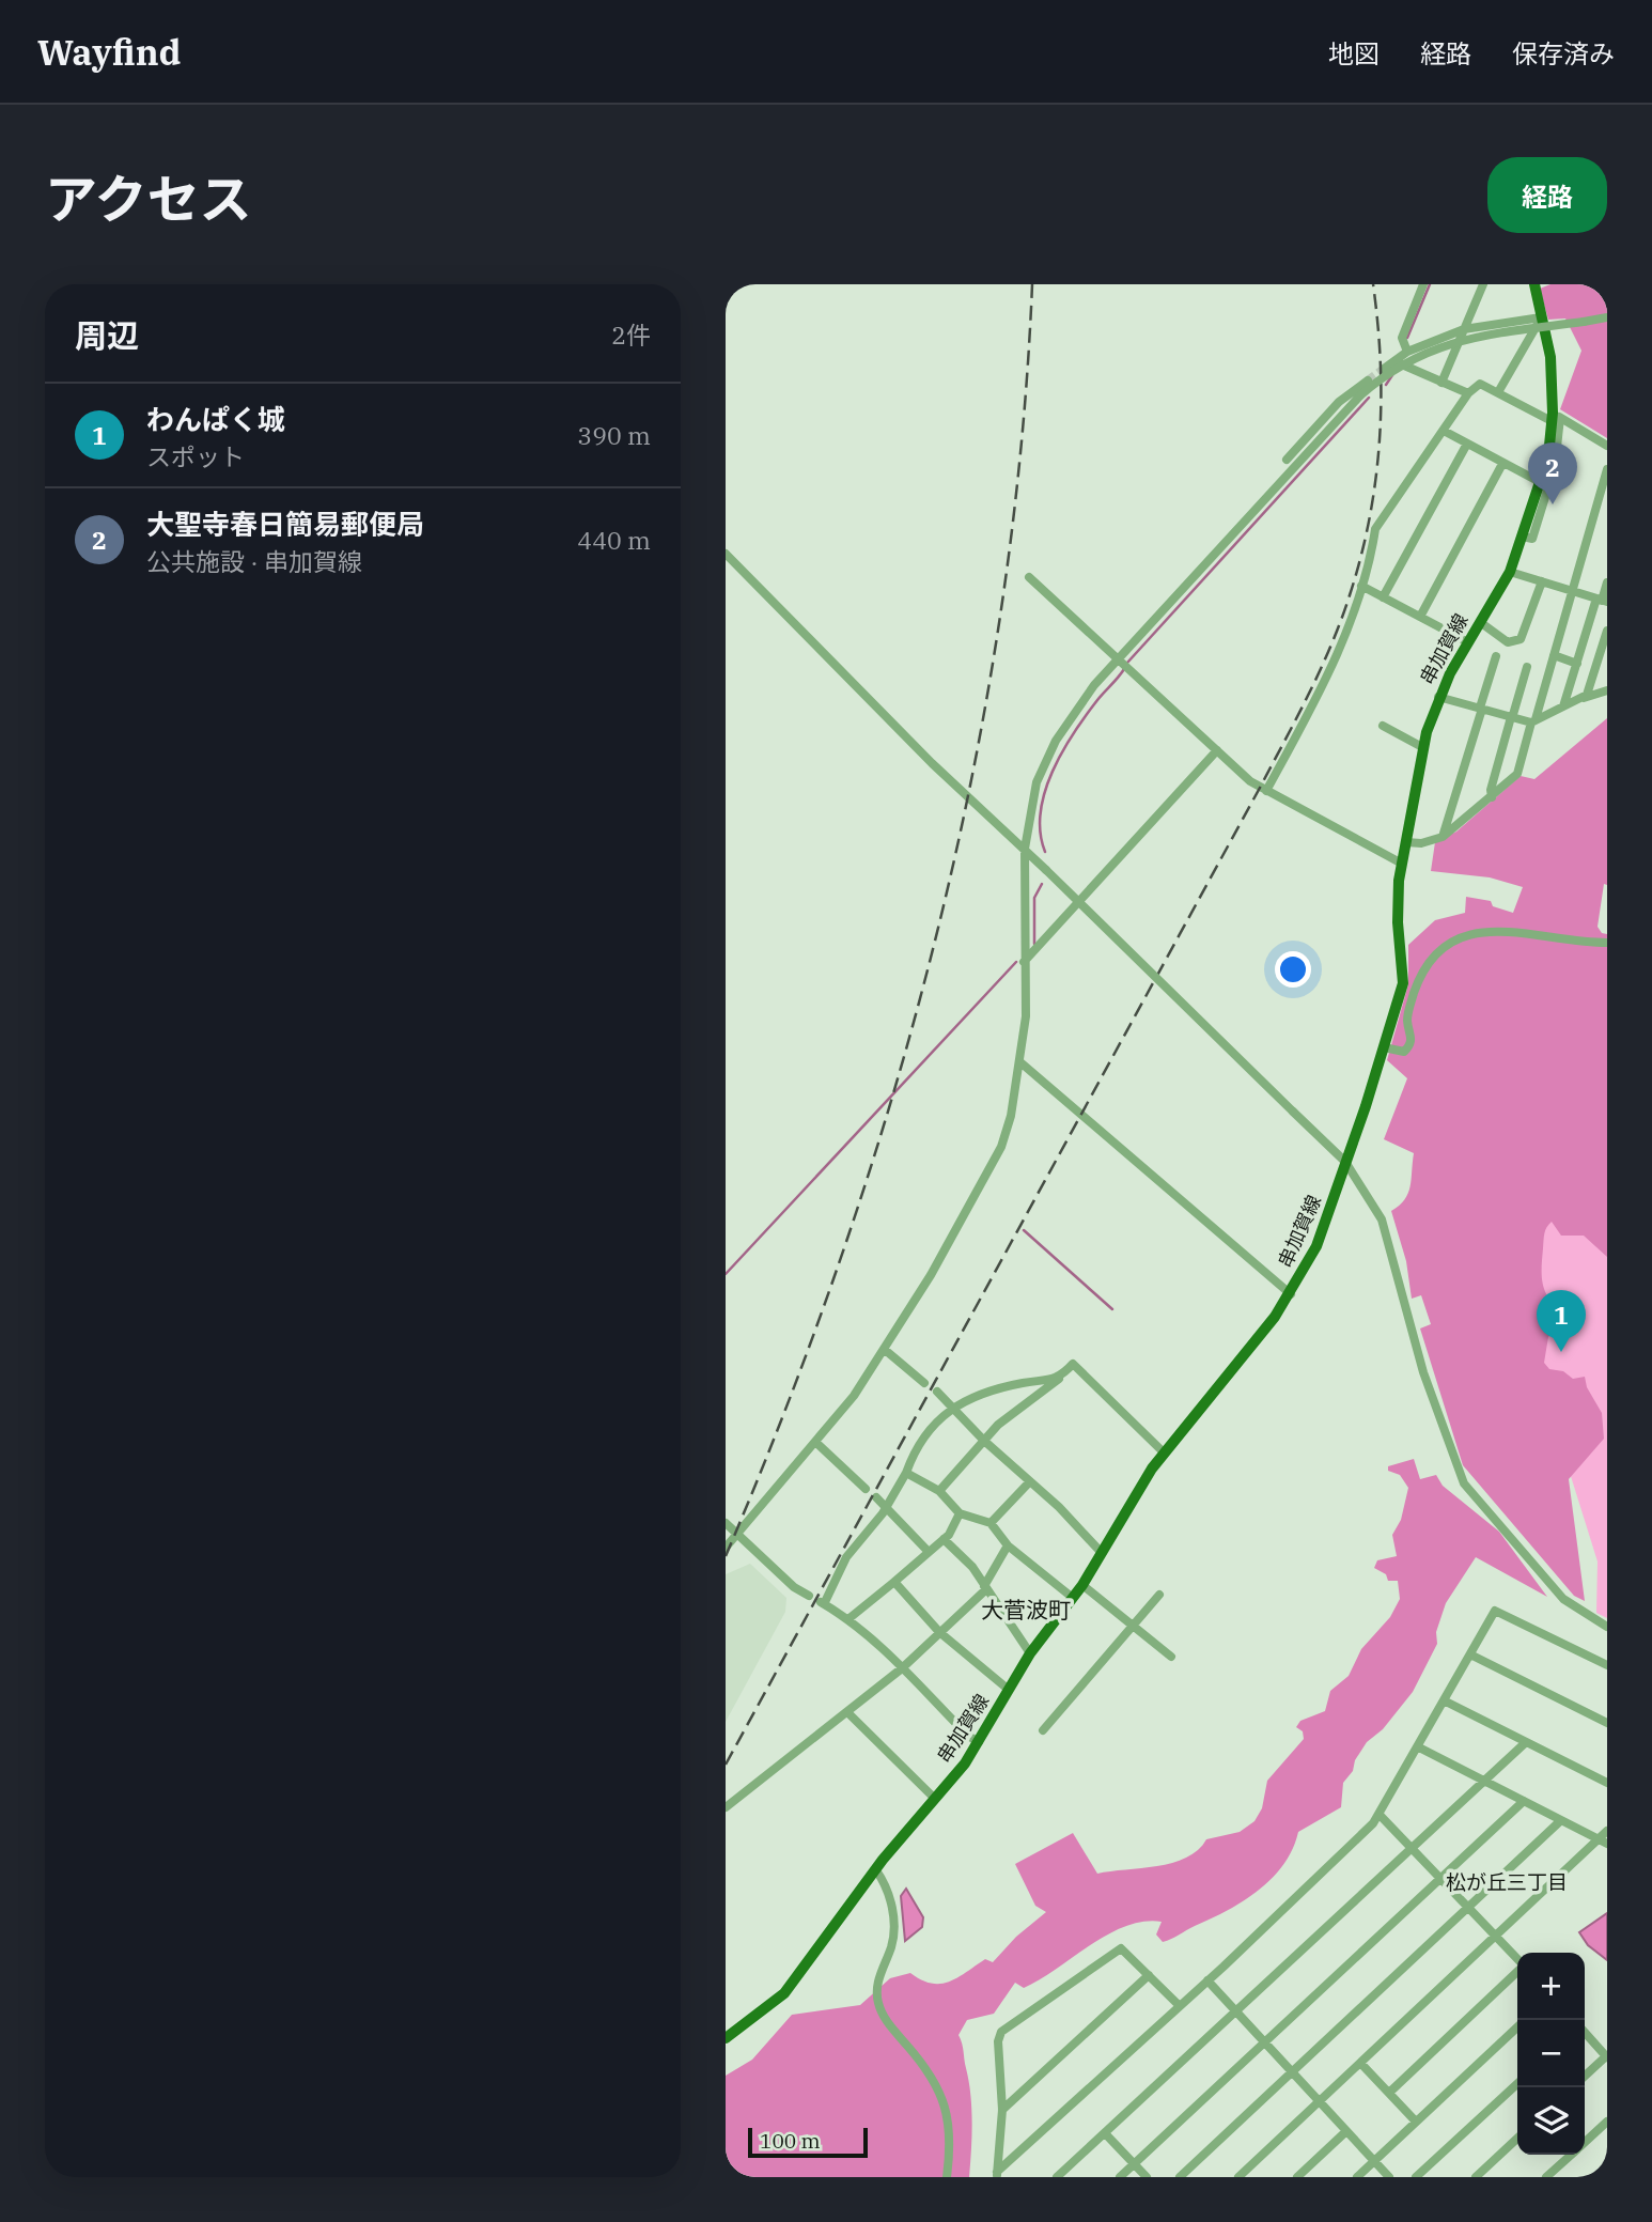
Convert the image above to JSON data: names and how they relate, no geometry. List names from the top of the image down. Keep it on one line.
{"streets":{"main road":["串加賀線"]},"districts":["大菅波町","松が丘三丁目"],"scale_bar":"100 m","page":{"header":"Wayfind","nav":["地図","経路","保存済み"],"title":"アクセス","buttons":"経路","heading":["周辺","2件"],"list":[{"mark":"1","name":"わんぱく城","note":"スポット","value":"390 m"},{"mark":"2","name":"大聖寺春日簡易郵便局","note":"公共施設 · 串加賀線","value":"440 m"}],"pins":["2","1"],"map_buttons":["+","−"],"scale":"100 m"}}
